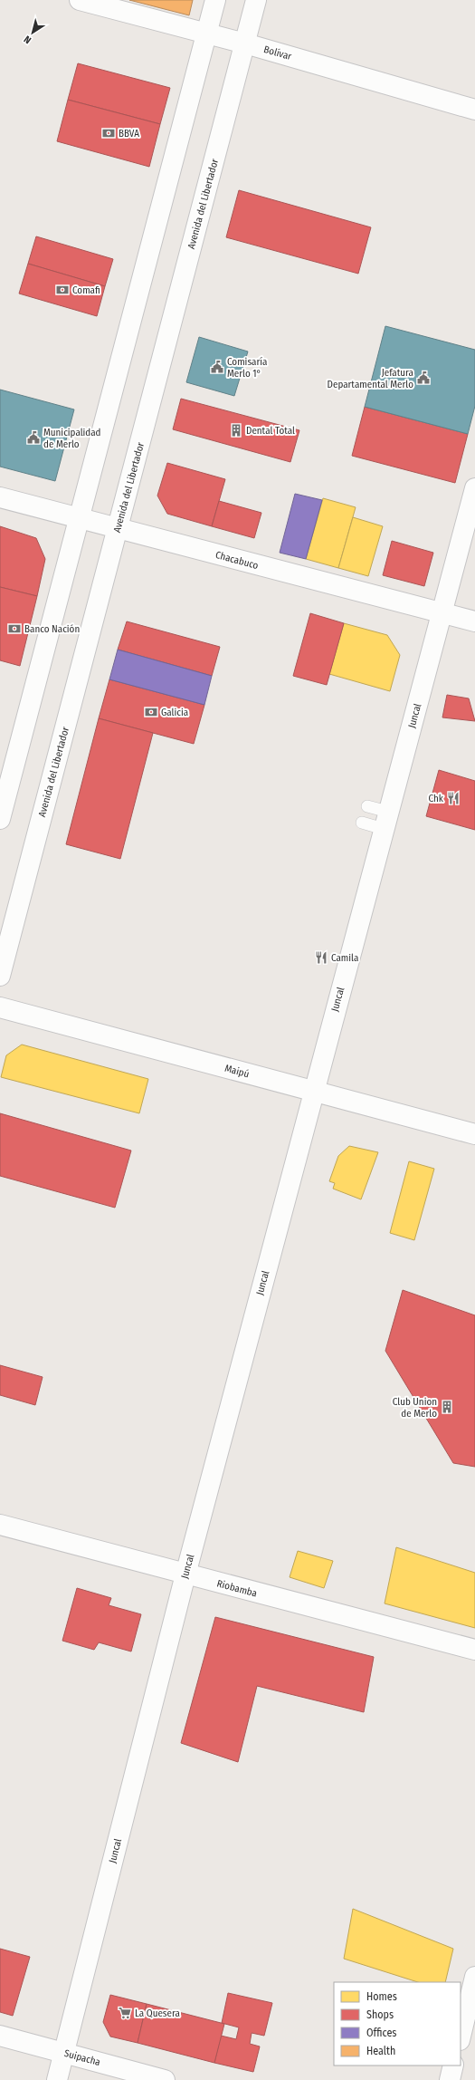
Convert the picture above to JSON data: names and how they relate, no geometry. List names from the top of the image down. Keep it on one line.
{"streets":{"street":["Bolívar","Avenida del Libertador","Chacabuco","Juncal","Maipú","Riobamba","Suipacha"]},"crossings":[["Bolívar","Avenida del Libertador"],["Avenida del Libertador","Chacabuco"],["Chacabuco","Juncal"],["Juncal","Maipú"],["Juncal","Riobamba"],["Juncal","Suipacha"]],"places":{"bank":["BBVA","Comafi","Banco Nación","Galicia"],"public building":["Comisaría Merlo 1°","Jefatura Departamental Merlo","Municipalidad de Merlo"],"building":["Dental Total","Club Union de Merlo"],"restaurant":["Chk","Camila"],"supermarket":["La Quesera"]},"legend":["Homes","Shops","Offices","Health"],"north":"bottom left"}
